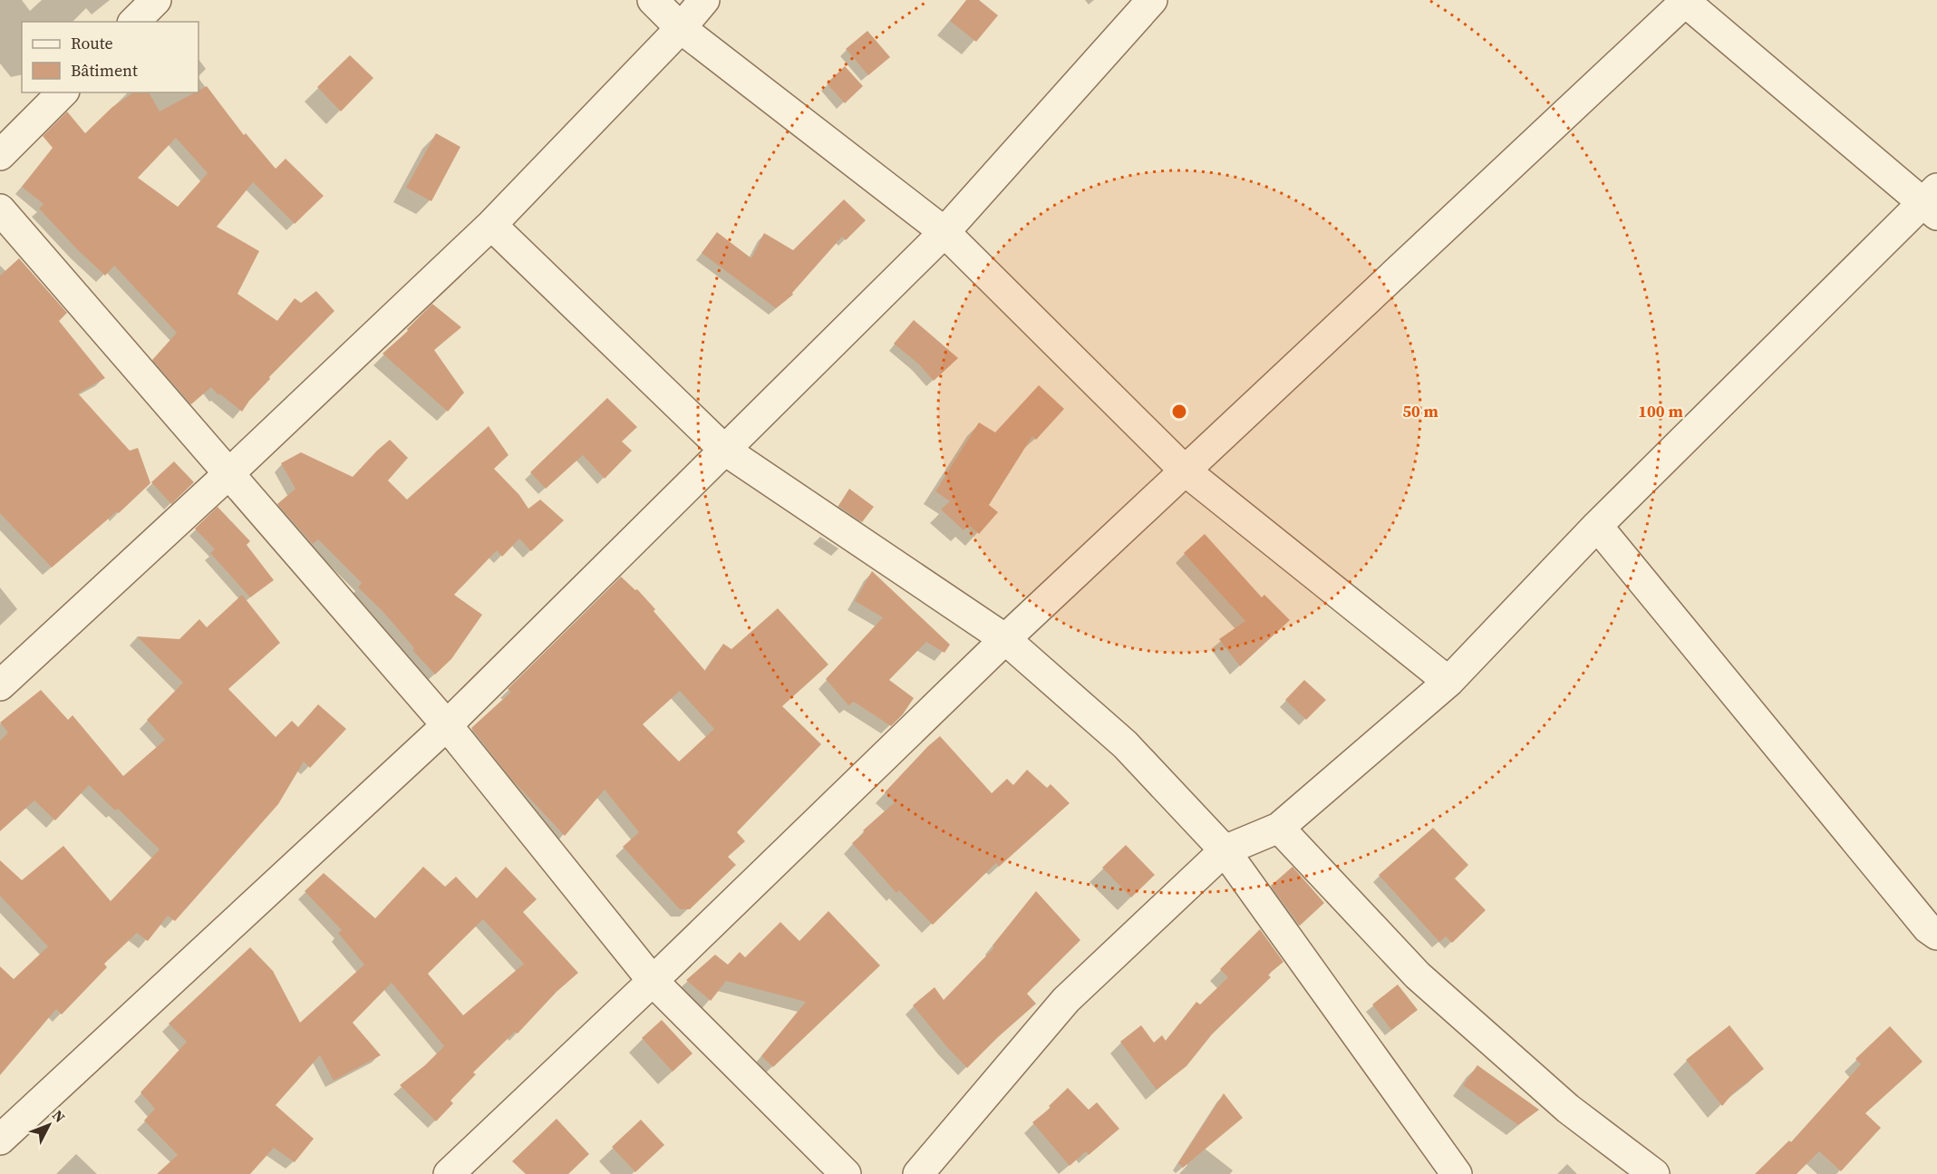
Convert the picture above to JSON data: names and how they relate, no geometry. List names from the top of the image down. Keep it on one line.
{"legend":["Route","Bâtiment"],"north":"top right","rings":["50 m","100 m"]}
